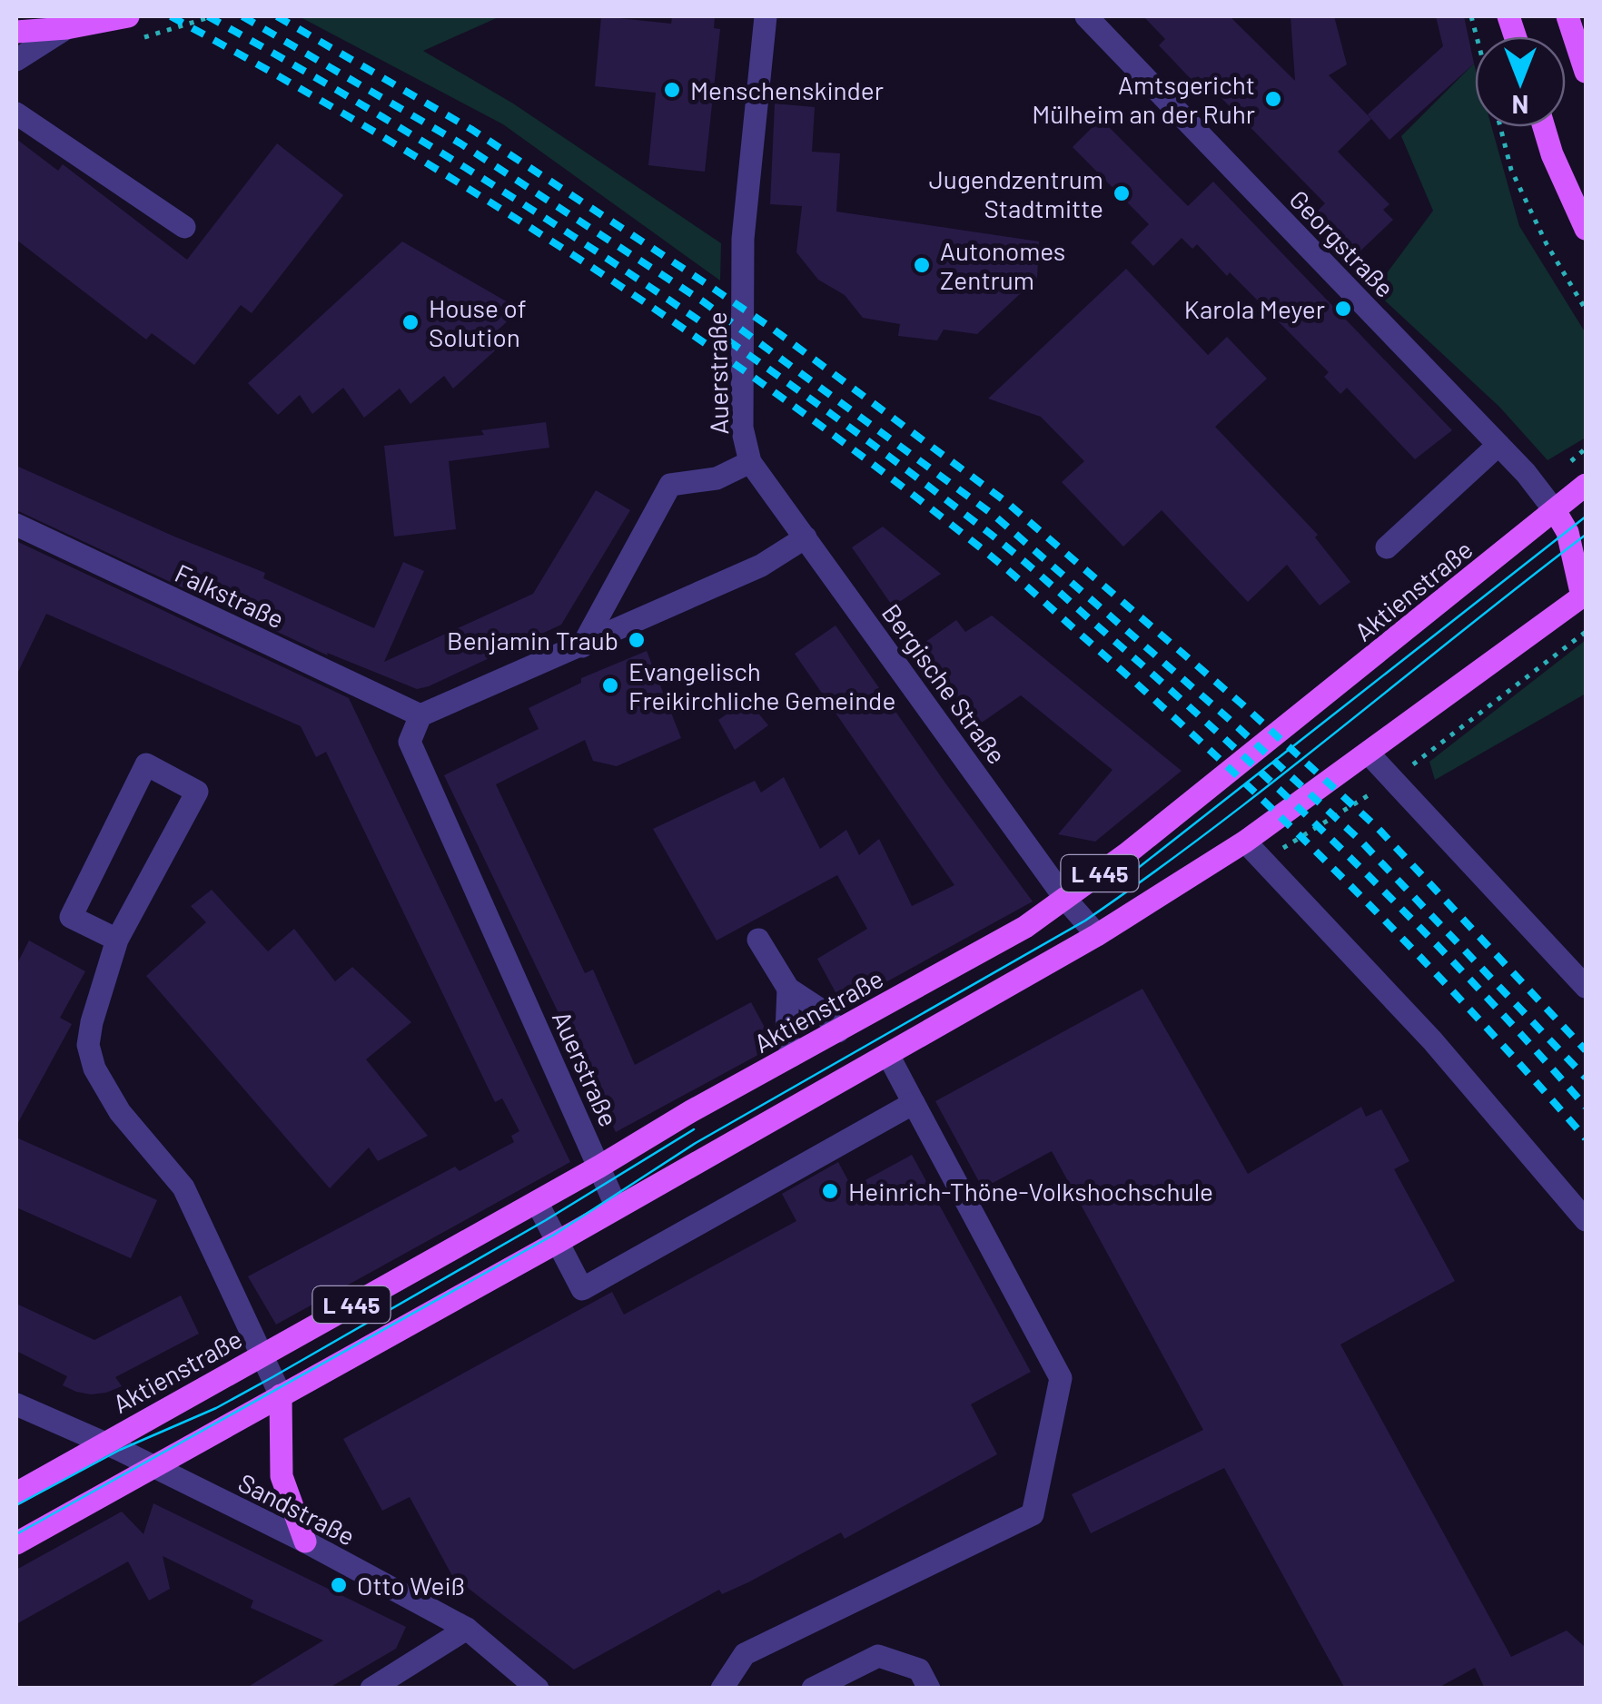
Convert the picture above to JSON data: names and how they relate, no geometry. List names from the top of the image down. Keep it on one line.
{"streets":{"main road":["Aktienstraße","L 445"],"street":["Georgstraße","Auerstraße","Falkstraße","Bergische Straße","Sandstraße"]},"crossings":[["Georgstraße","Aktienstraße"],["Auerstraße","Aktienstraße"],["Auerstraße","Falkstraße"],["Auerstraße","Bergische Straße"],["Auerstraße","L 445"],["Aktienstraße","Bergische Straße"],["Aktienstraße","Sandstraße"],["Bergische Straße","L 445"],["L 445","Sandstraße"]],"places":["Menschenskinder","Amtsgericht Mülheim an der Ruhr","Jugendzentrum Stadtmitte","Autonomes Zentrum","Karola Meyer","House of Solution","Benjamin Traub","Evangelisch Freikirchliche Gemeinde","Heinrich-Thöne-Volkshochschule","Otto Weiß"],"north":"bottom"}
